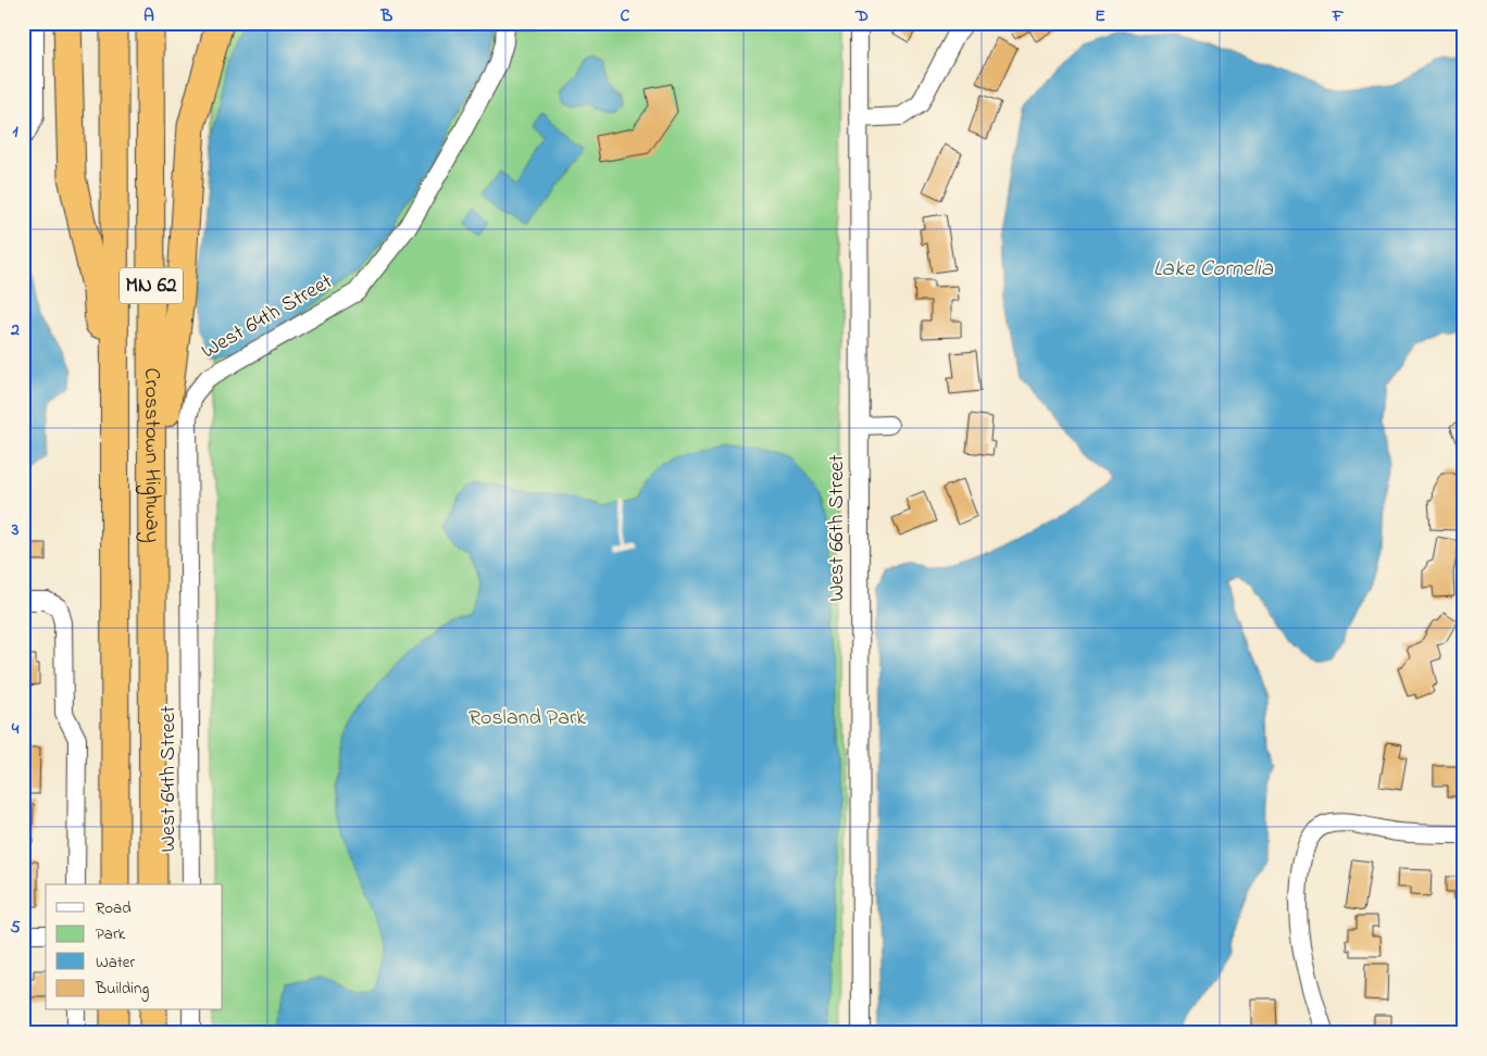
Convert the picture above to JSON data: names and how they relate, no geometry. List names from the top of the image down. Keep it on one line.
{"streets":{"highway":["MN 62","Crosstown Highway"],"street":["West 64th Street","West 66th Street"]},"water":["Lake Cornelia"],"parks":["Rosland Park"],"legend":["Road","Park","Water","Building"],"grid":{"columns":["A","B","C","D","E","F"],"rows":["1","2","3","4","5"]}}
